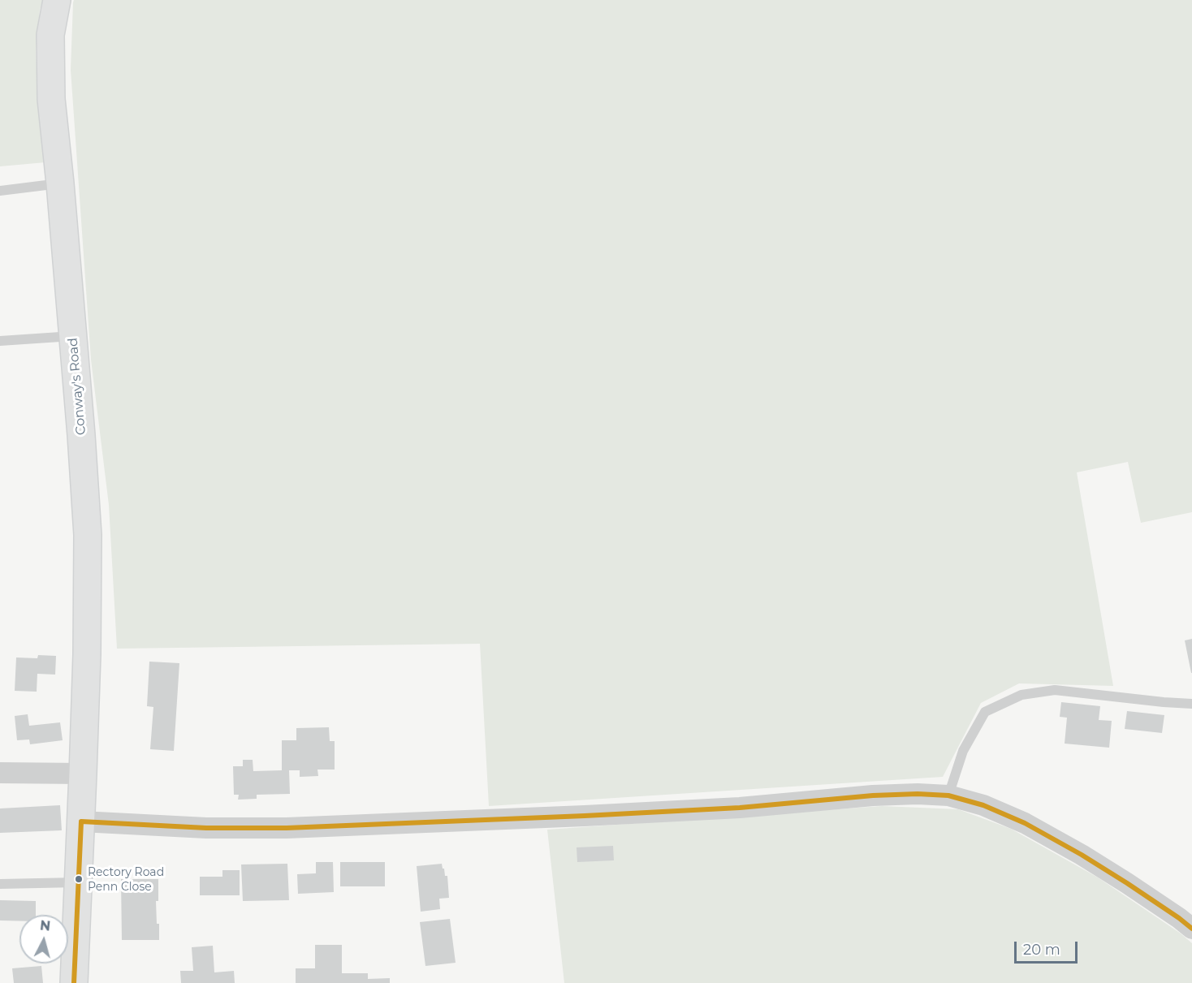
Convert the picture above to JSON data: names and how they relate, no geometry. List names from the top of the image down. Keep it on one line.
{"streets":{"main road":["Conway's Road"]},"places":["Rectory Road Penn Close"],"scale_bar":"20 m","north":"top"}
